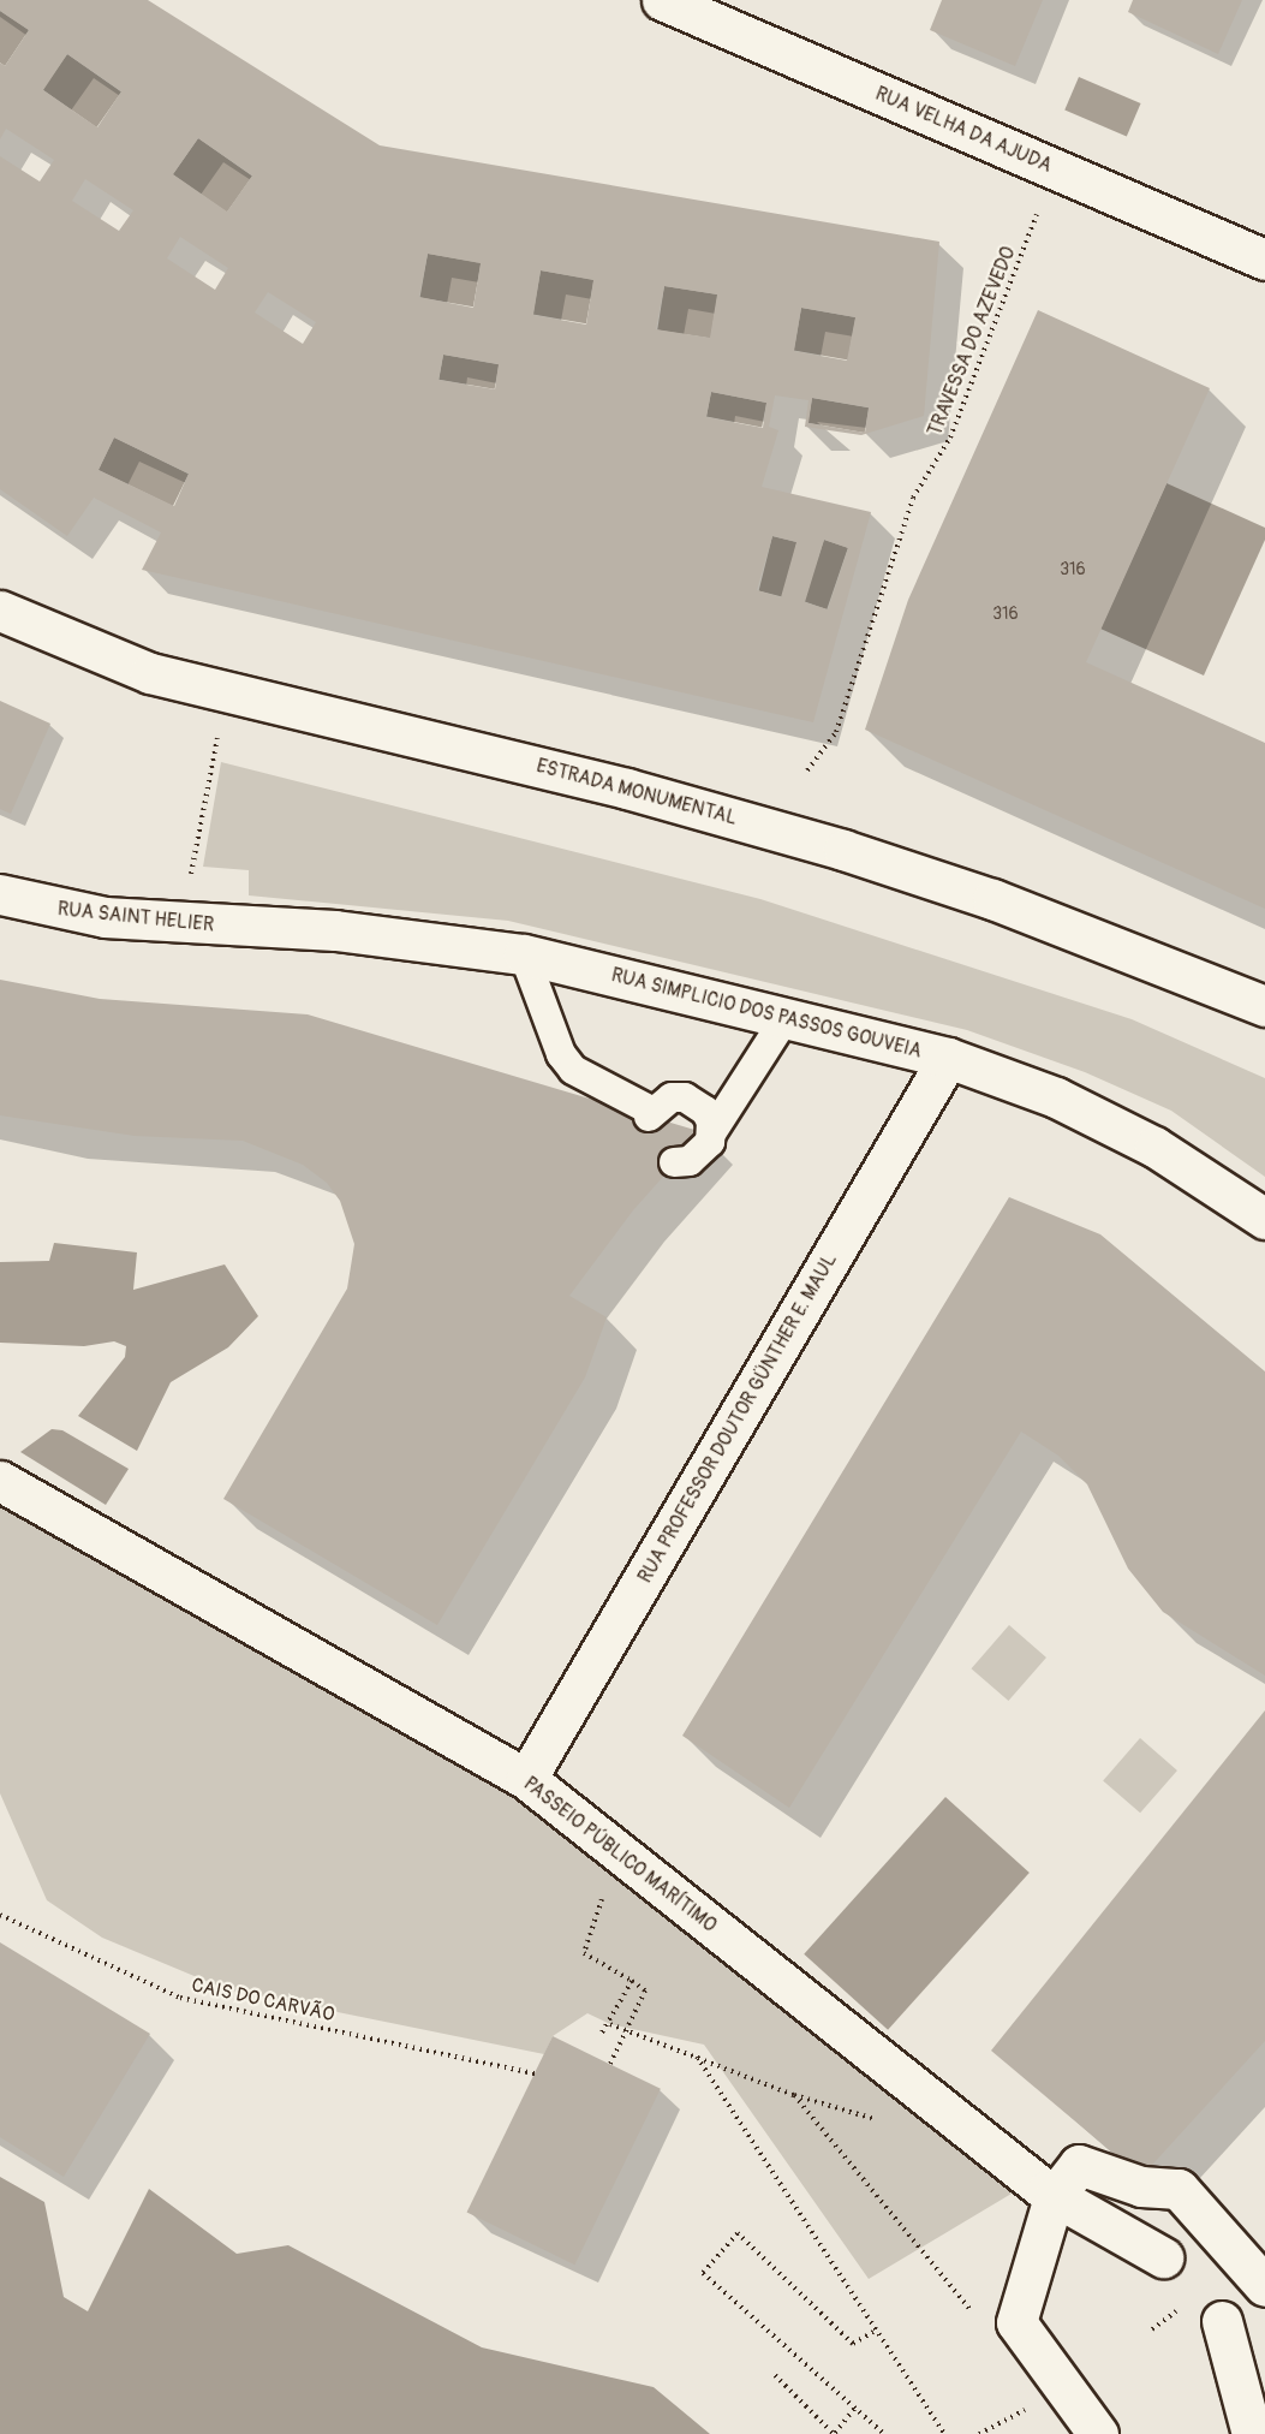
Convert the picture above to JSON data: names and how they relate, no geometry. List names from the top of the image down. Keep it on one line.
{"streets":{"street":["RUA VELHA DA AJUDA","ESTRADA MONUMENTAL","RUA SAINT HELIER","RUA SIMPLICIO DOS PASSOS GOUVEIA","RUA PROFESSOR DOUTOR GÜNTHER E. MAUL","PASSEIO PÚBLICO MARÍTIMO"],"path":["TRAVESSA DO AZEVEDO","CAIS DO CARVÃO"]},"crossings":[["RUA SAINT HELIER","RUA SIMPLICIO DOS PASSOS GOUVEIA"],["RUA SIMPLICIO DOS PASSOS GOUVEIA","RUA PROFESSOR DOUTOR GÜNTHER E. MAUL"],["RUA PROFESSOR DOUTOR GÜNTHER E. MAUL","PASSEIO PÚBLICO MARÍTIMO"]],"house_numbers":["316","316"]}
